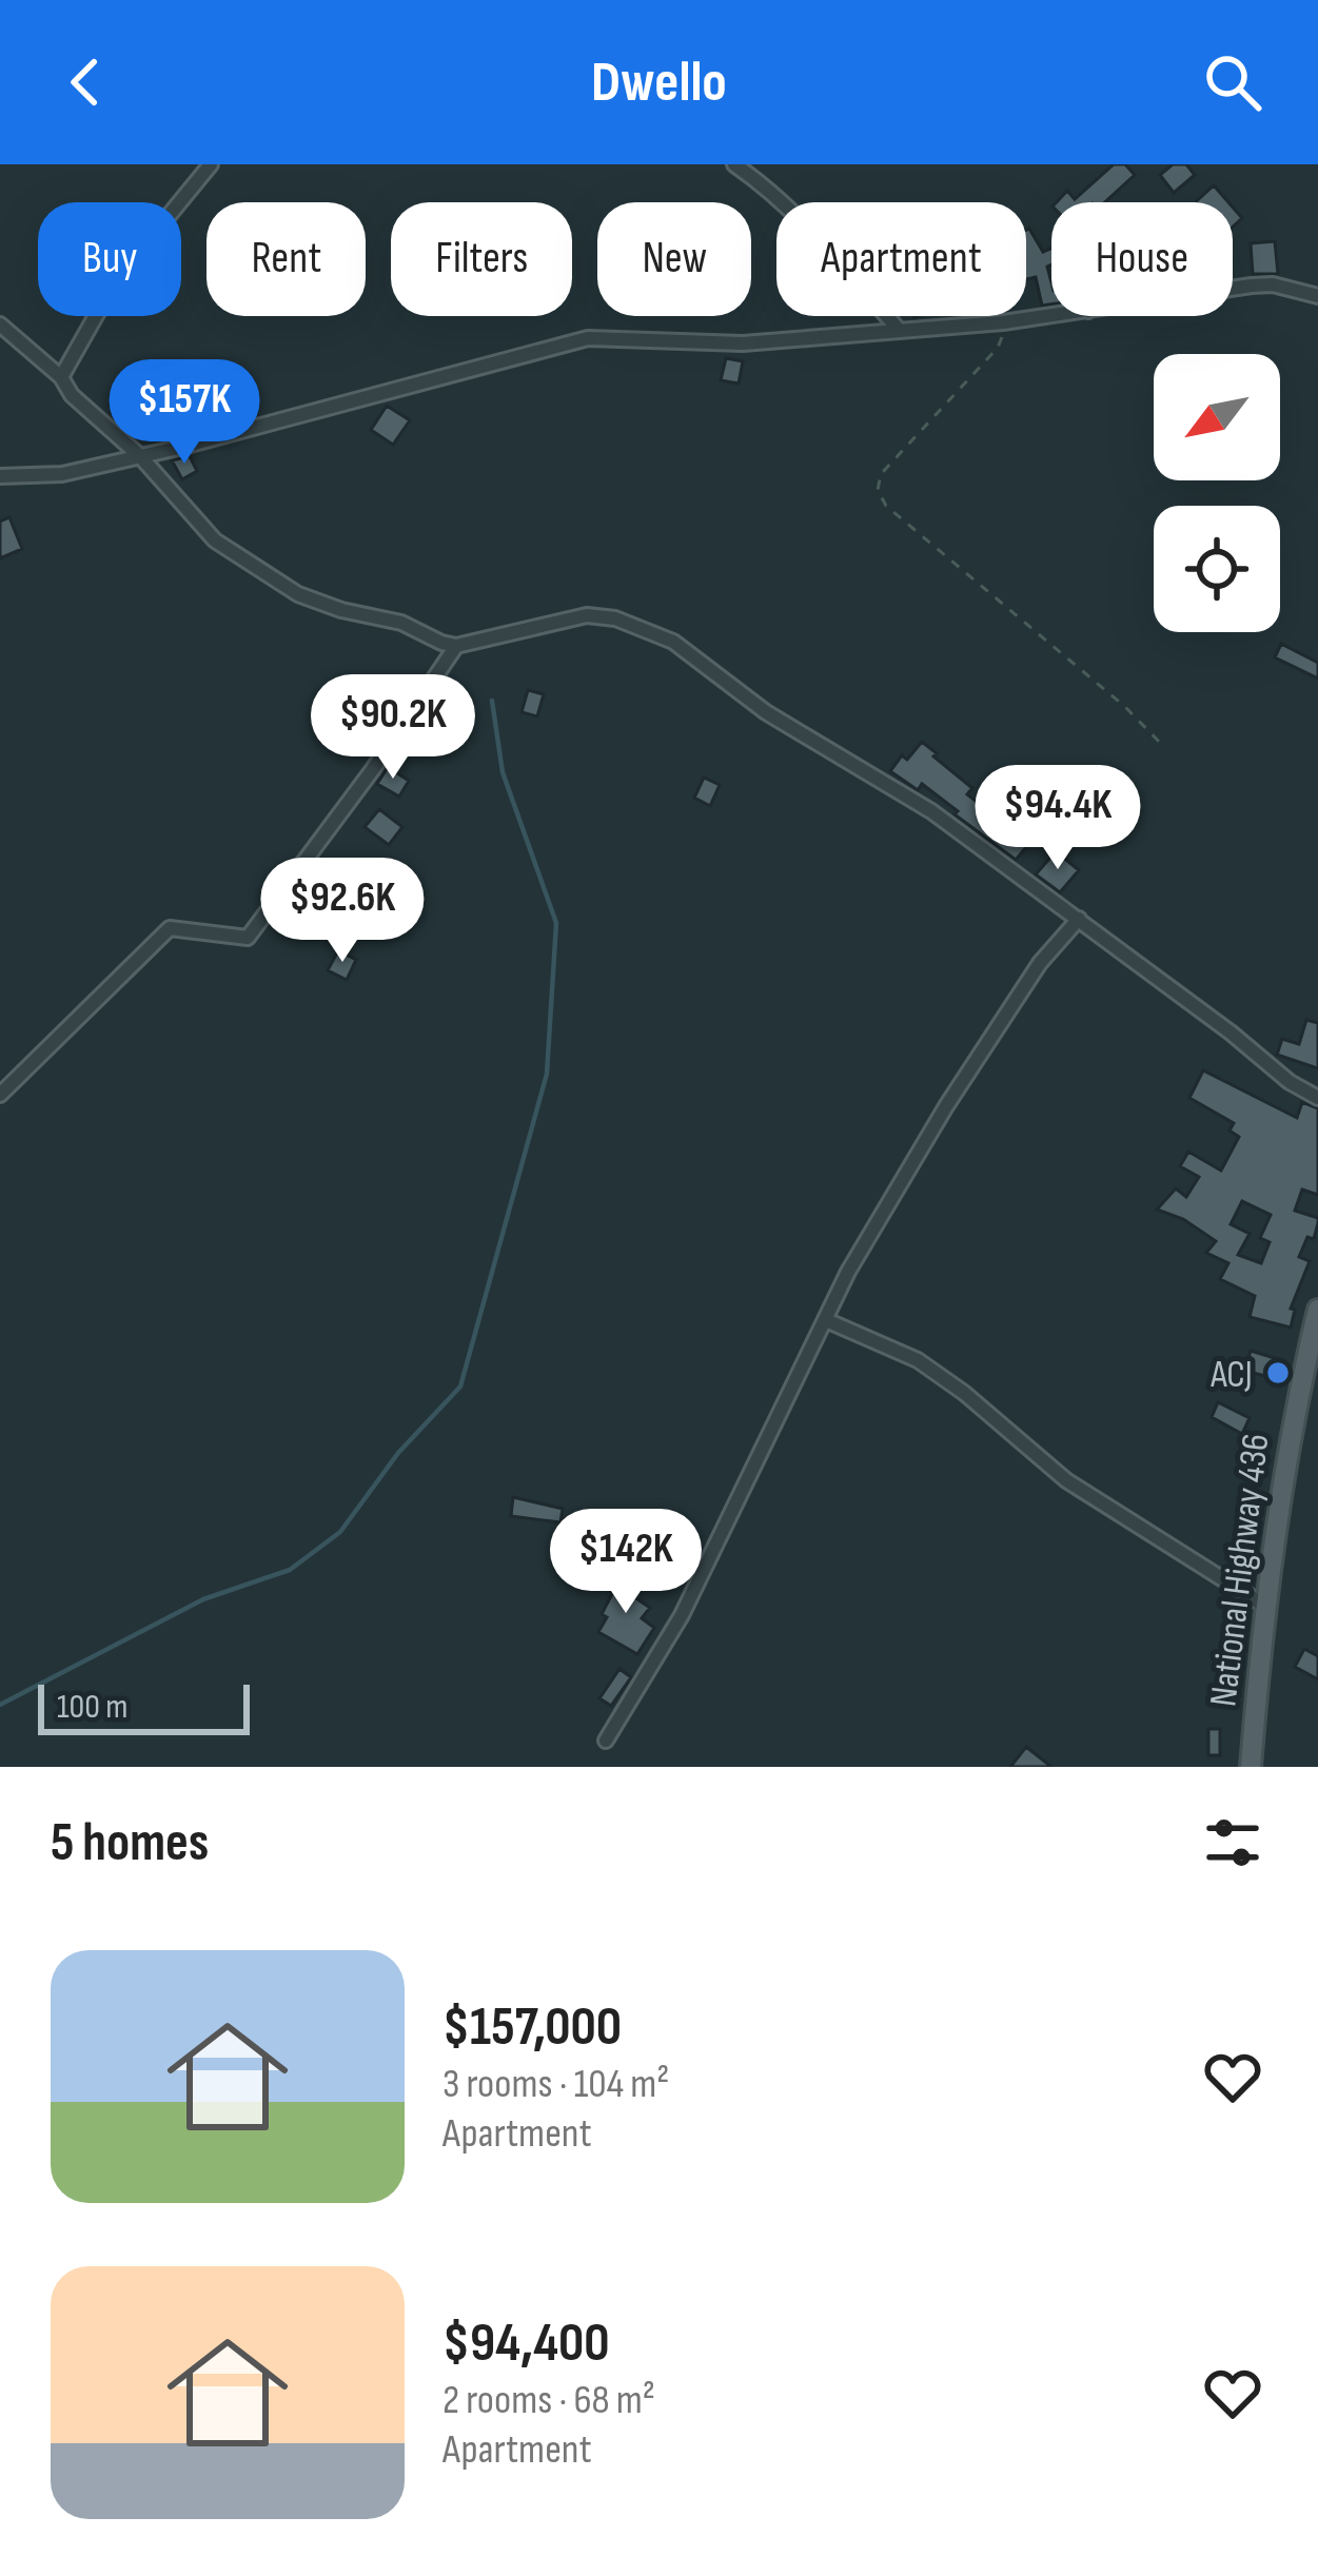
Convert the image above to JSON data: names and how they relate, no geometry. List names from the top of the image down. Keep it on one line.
{"streets":{"main road":["National Highway 436"]},"places":["ACJ"],"scale_bar":"100 m","north":"bottom left","page":{"header":"Dwello","chip":["Buy","Rent","Filters","New","Apartment","House"],"price":["$157K","$90.2K","$94.4K","$92.6K","$142K"],"scale":"100 m","heading":"5 homes","list":[{"name":"$157,000","note":"3 rooms · 104 m² · Apartment"},{"name":"$94,400","note":"2 rooms · 68 m² · Apartment"}]}}
